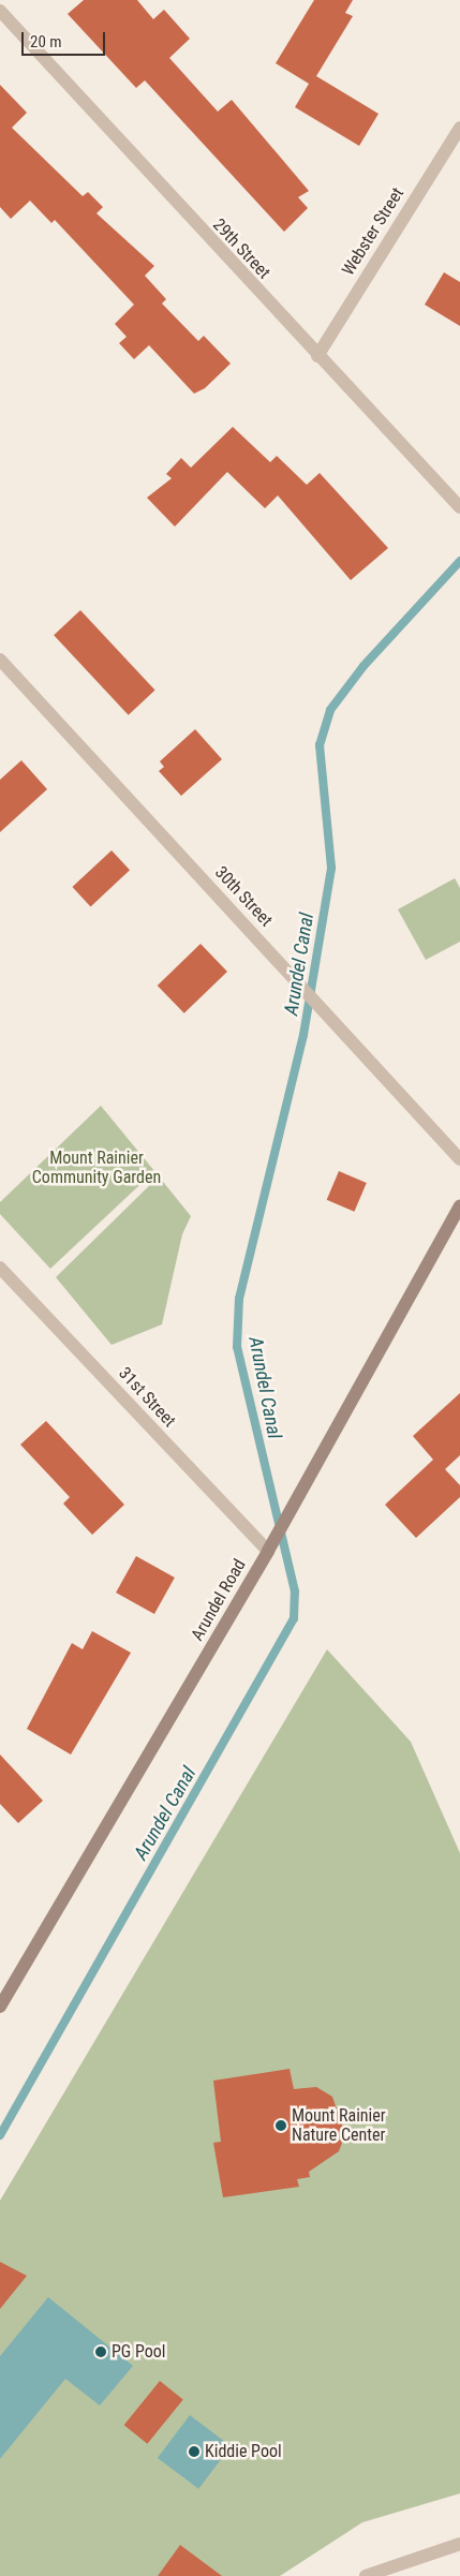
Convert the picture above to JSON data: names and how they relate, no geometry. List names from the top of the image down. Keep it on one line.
{"streets":{"street":["Webster Street","29th Street","30th Street","31st Street","Arundel Road"]},"crossings":[["Webster Street","29th Street"],["31st Street","Arundel Road"]],"water":["Arundel Canal"],"parks":["Mount Rainier Community Garden"],"places":["Mount Rainier Nature Center","PG Pool","Kiddie Pool"],"scale_bar":"20 m"}
